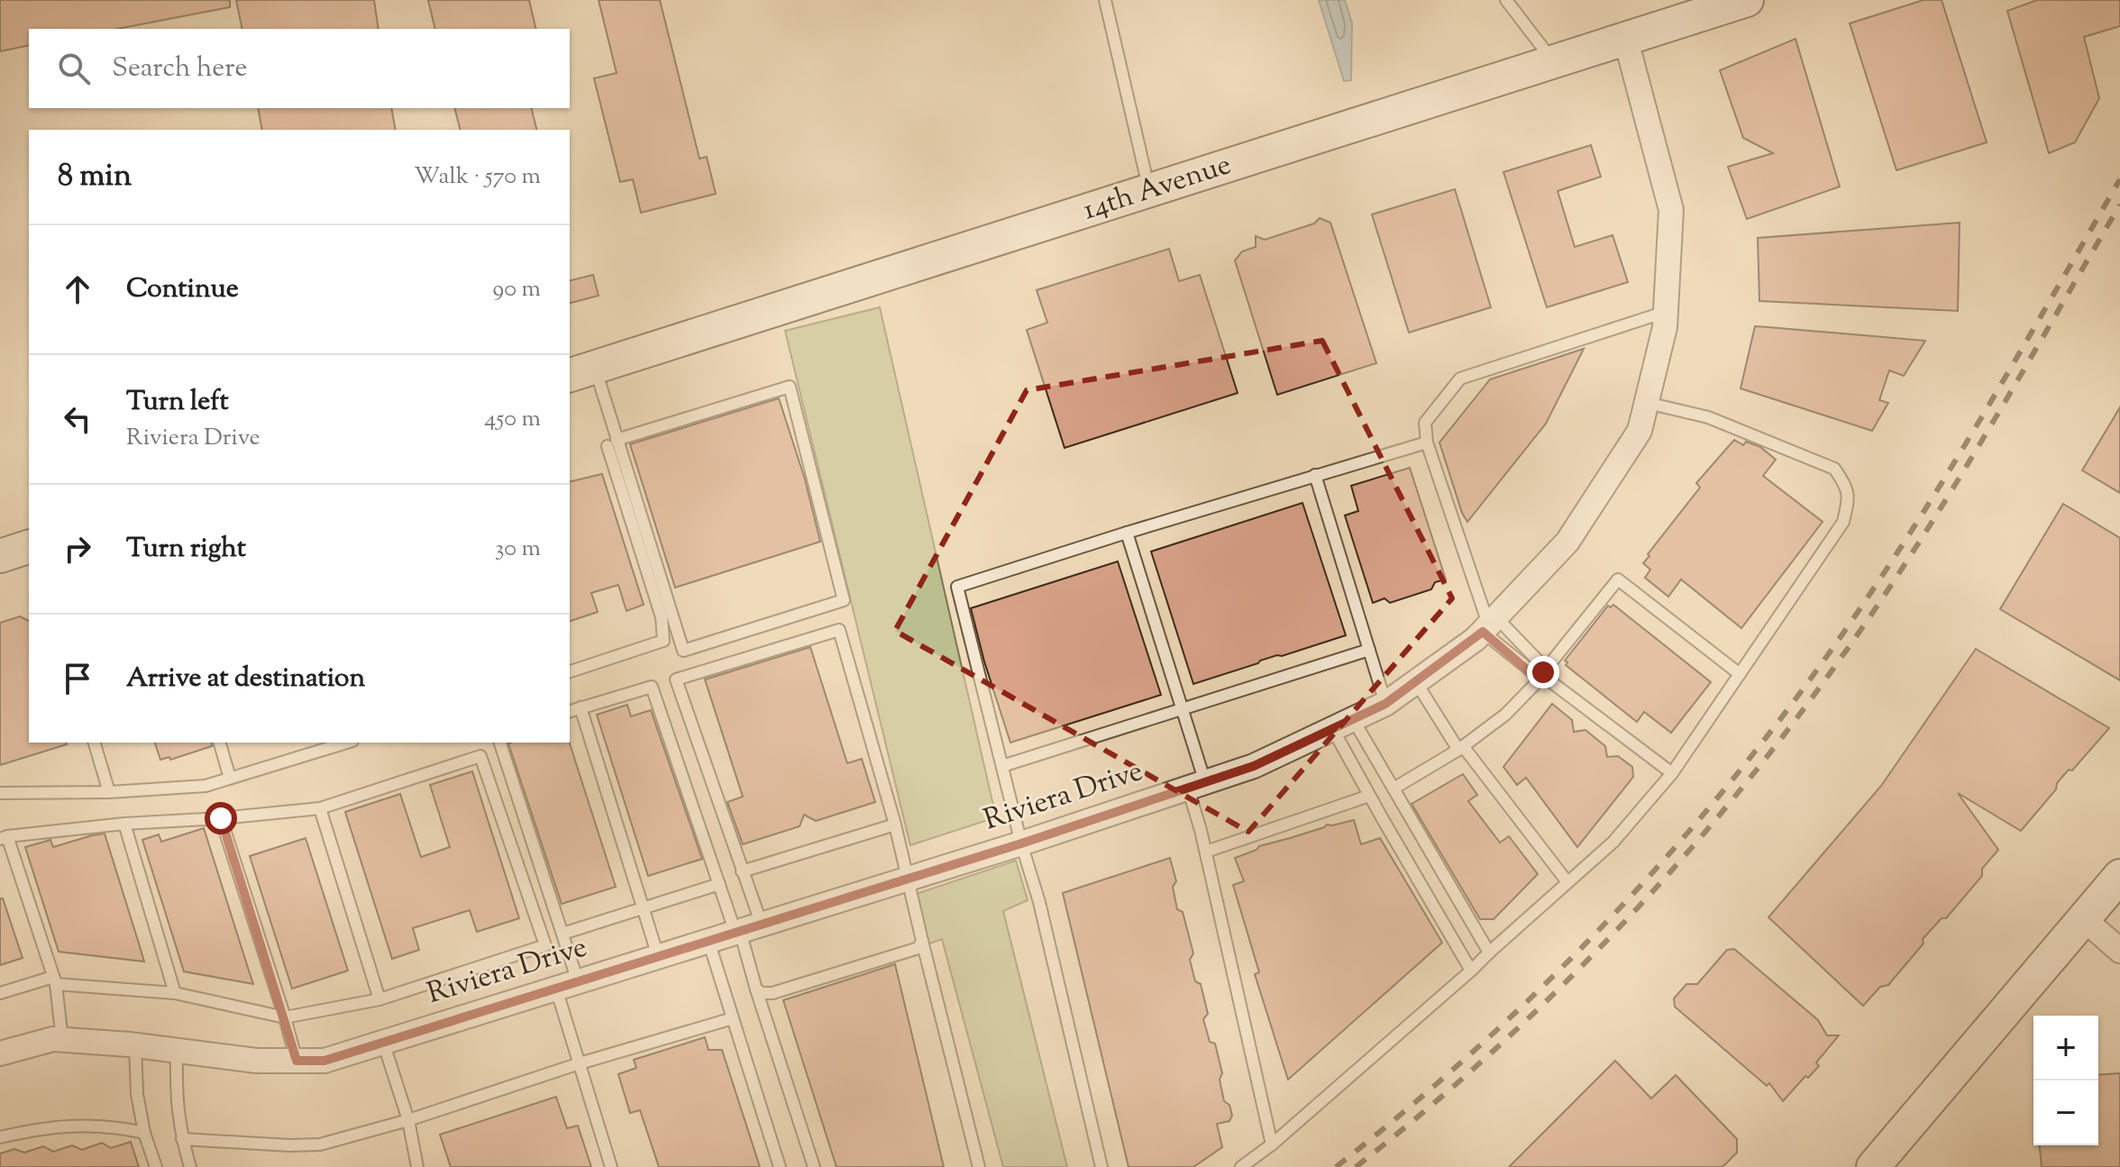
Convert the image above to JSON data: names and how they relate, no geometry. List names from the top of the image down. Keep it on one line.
{"streets":{"main road":["14th Avenue"],"street":["Riviera Drive"]},"crossings":[["14th Avenue","Riviera Drive"]],"page":{"search":"Search here","heading":["8 min","Walk · 570 m"],"list":[["Continue","90 m"],["Turn left","Riviera Drive","450 m"],["Turn right","30 m"],"Arrive at destination"],"map_buttons":["+","−"]}}
